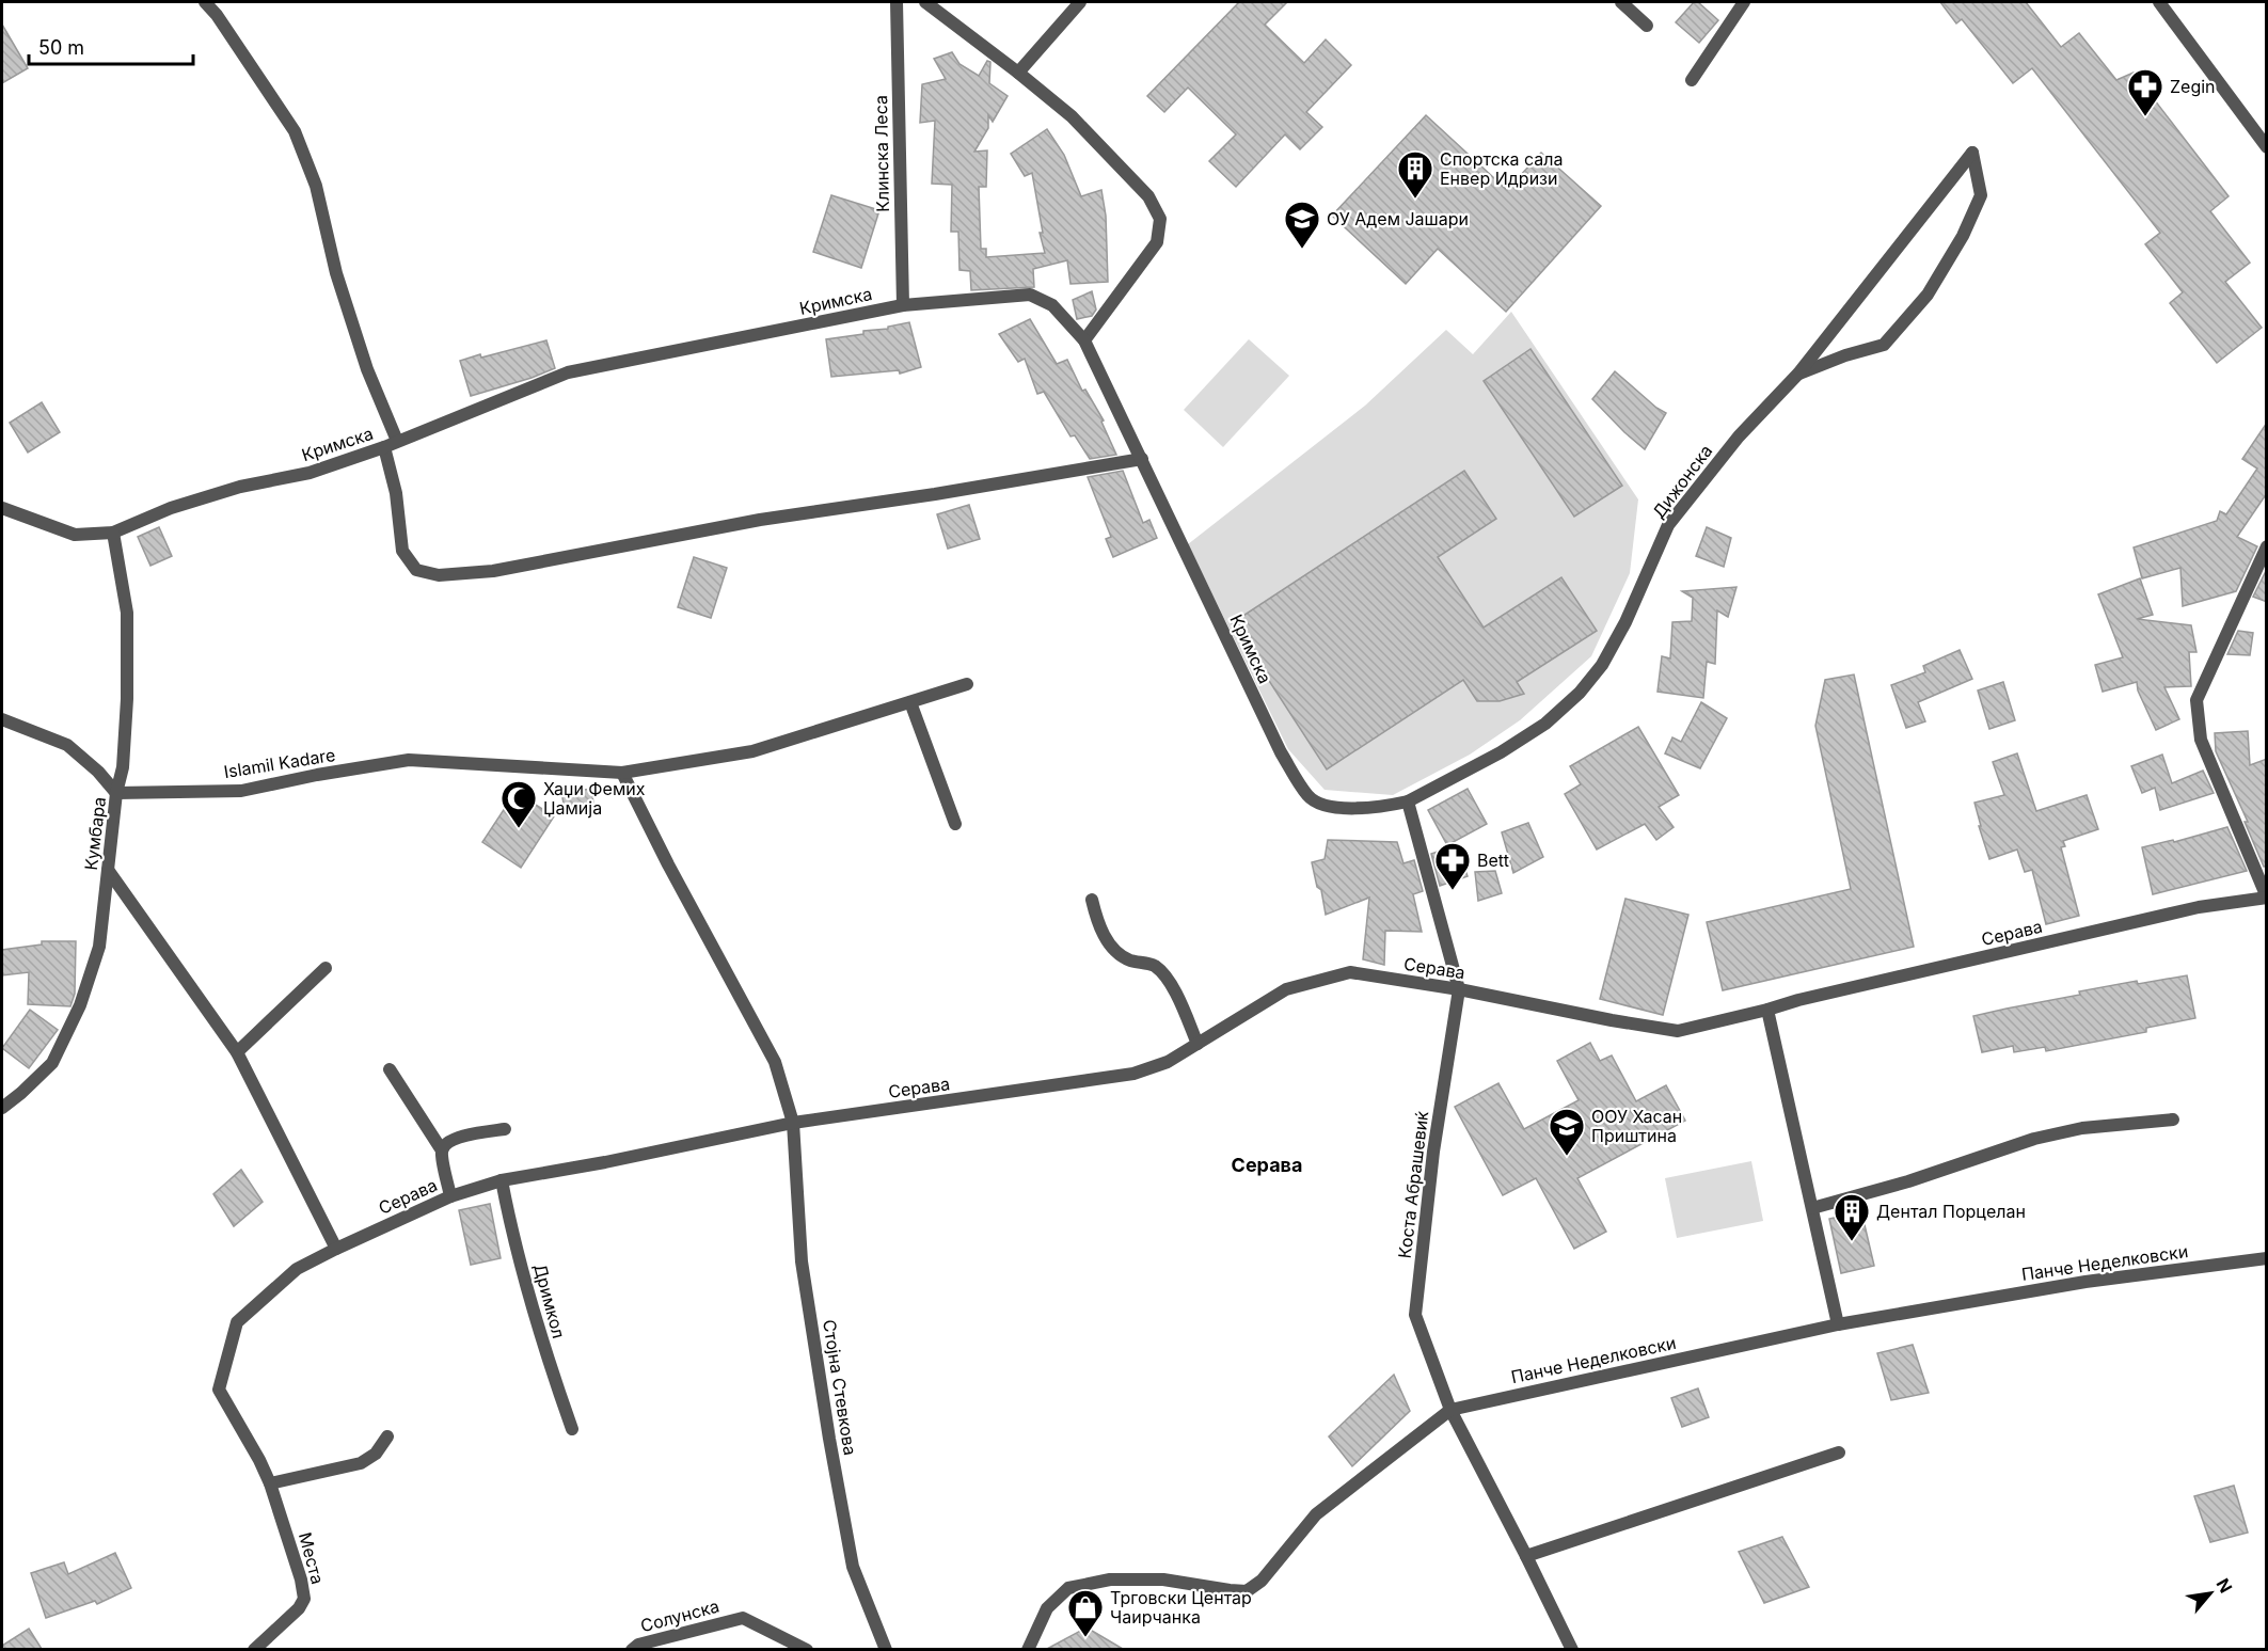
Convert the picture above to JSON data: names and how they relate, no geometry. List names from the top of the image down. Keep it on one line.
{"streets":{"street":["Клинска Леса","Кримска","Дижонска","Islamil Kadare","Кумбара","Серава","Коста Абрашевиќ","Панче Неделковски","Дримкол","Стојна Стевкова","Места","Солунска"]},"crossings":[["Клинска Леса","Кримска"],["Кримска","Дижонска"],["Кримска","Кумбара"],["Кримска","Коста Абрашевиќ"],["Дижонска","Коста Абрашевиќ"],["Islamil Kadare","Кумбара"],["Islamil Kadare","Стојна Стевкова"],["Серава","Коста Абрашевиќ"],["Серава","Дримкол"],["Серава","Стојна Стевкова"],["Серава","Места"],["Коста Абрашевиќ","Панче Неделковски"]],"districts":["Серава"],"places":{"pharmacy":["Zegin","Bett"],"building":["Спортска сала Енвер Идризи","Дентал Порцелан"],"school or university":["ОУ Адем Јашари","ООУ Хасан Приштина"],"mosque":["Хаџи Фемих Џамија"],"shop":["Трговски Центар Чаирчанка"]},"scale_bar":"50 m","north":"top right"}
